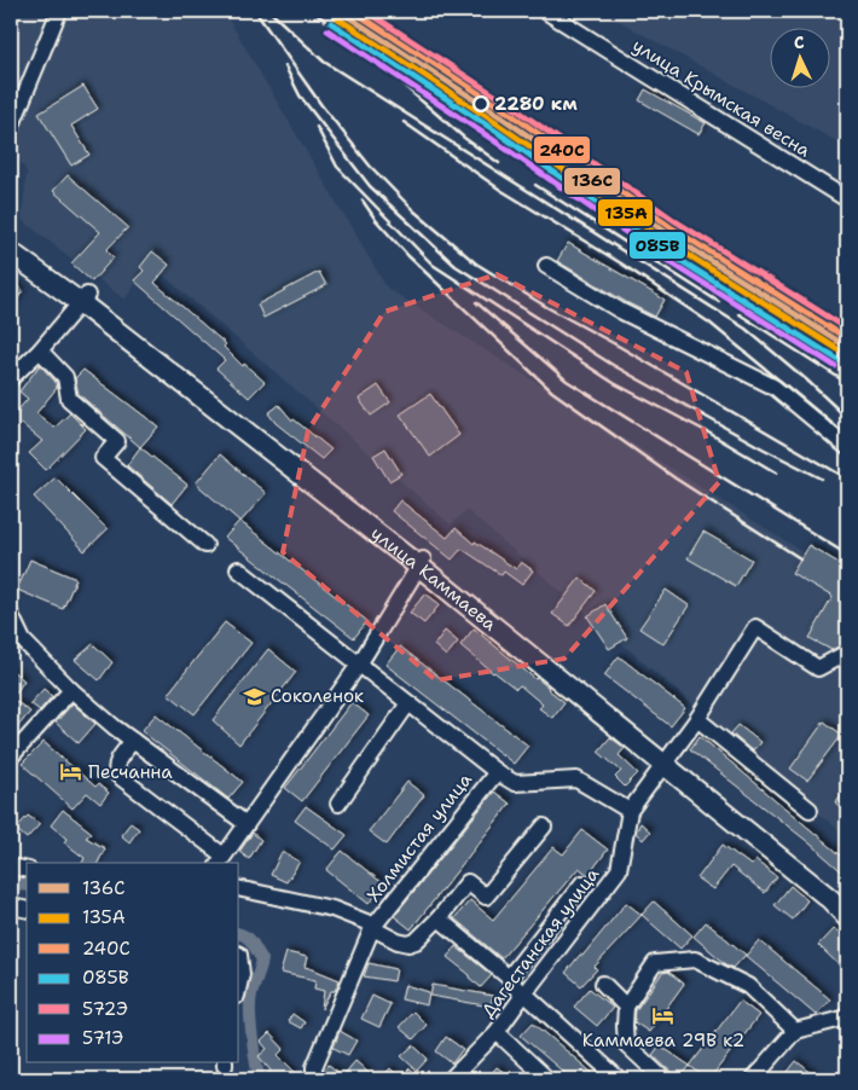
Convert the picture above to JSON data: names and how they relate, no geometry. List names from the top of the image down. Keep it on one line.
{"streets":{"main road":["улица Каммаева"],"street":["улица Крымская весна","Холмистая улица","Дагестанская улица"]},"crossings":[["улица Каммаева","Дагестанская улица"]],"places":{"other":["2280 км"],"school or university":["Соколенок"],"hotel":["Песчанна","Каммаева 29В к2"]},"lines":["transit line 136С","transit line 240С","transit line 572Э","transit line 135А","transit line 085В","transit line 571Э"],"legend":["136С","135А","240С","085В","572Э","571Э"],"north":"top"}
